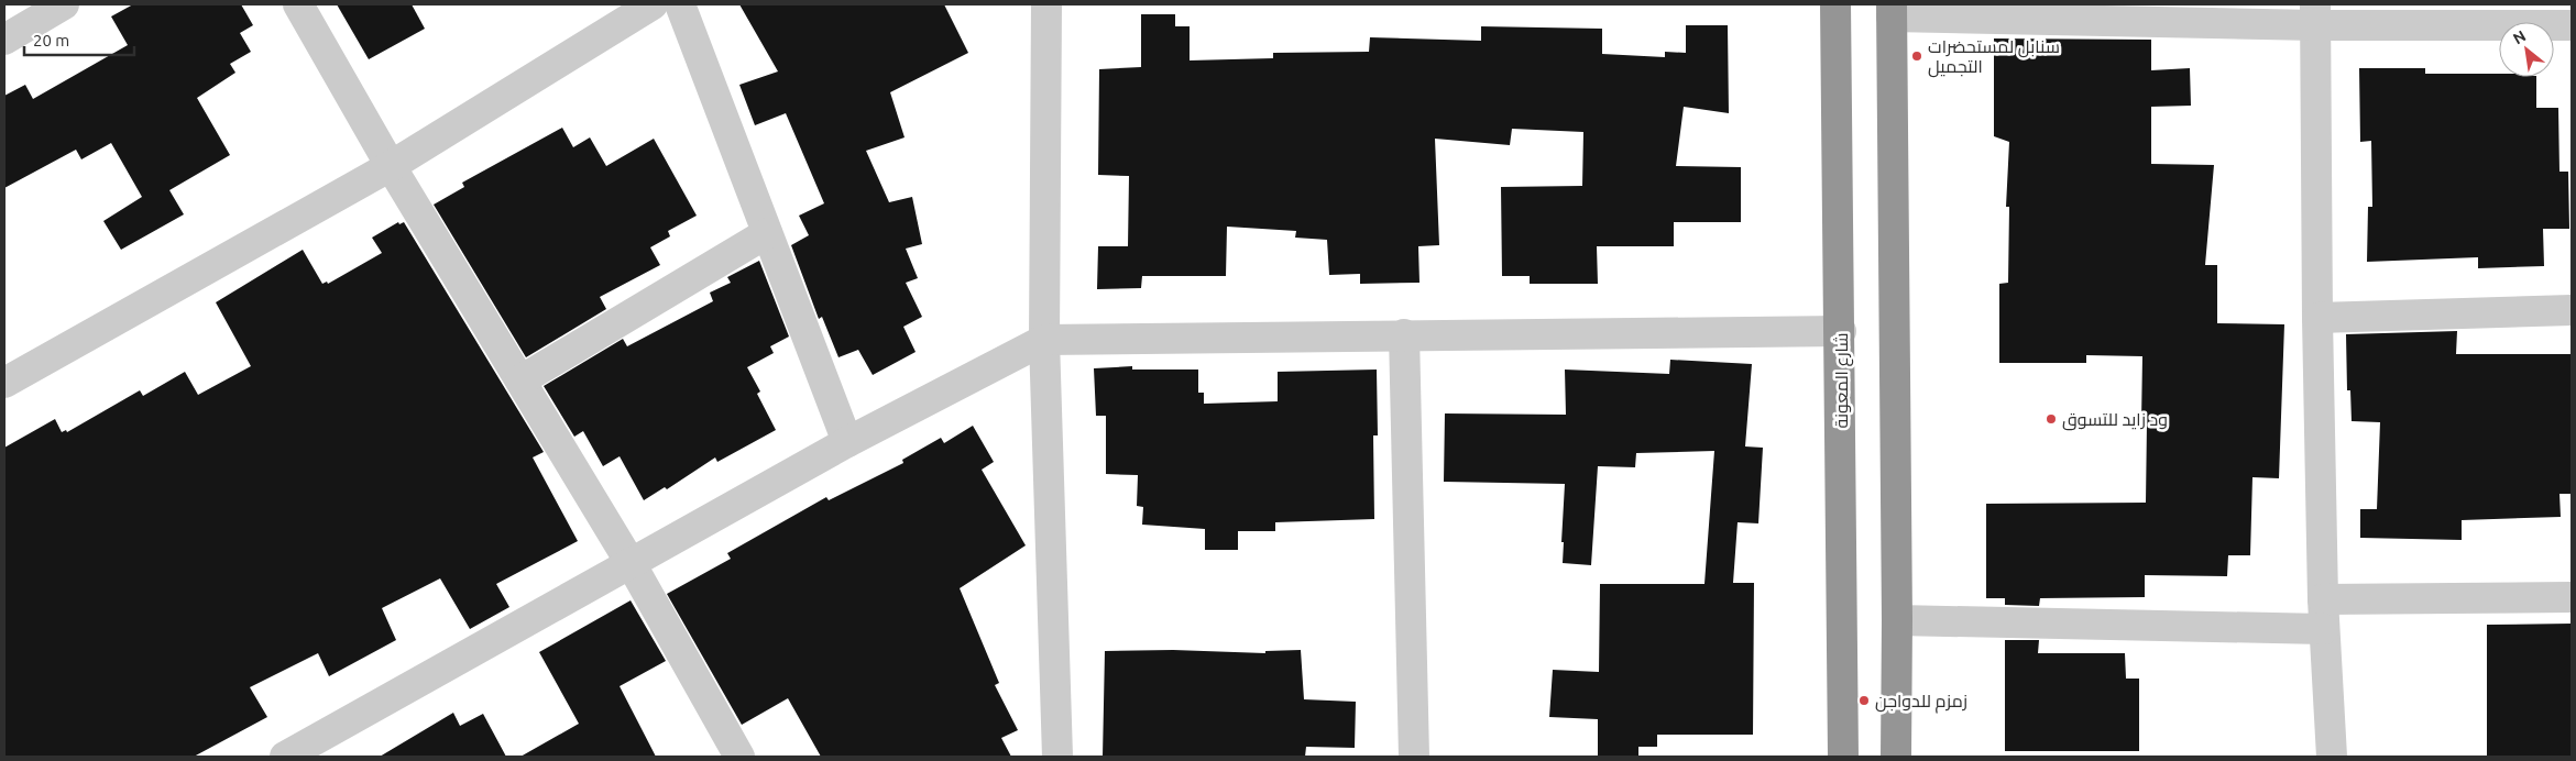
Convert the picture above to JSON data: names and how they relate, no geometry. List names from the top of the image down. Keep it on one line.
{"streets":{"highway":["شارع المعونة"]},"places":["سنابل لمستحضرات التجميل","ود زايد للتسوق","زمزم للدواجن"],"scale_bar":"20 m","north":"top left"}
